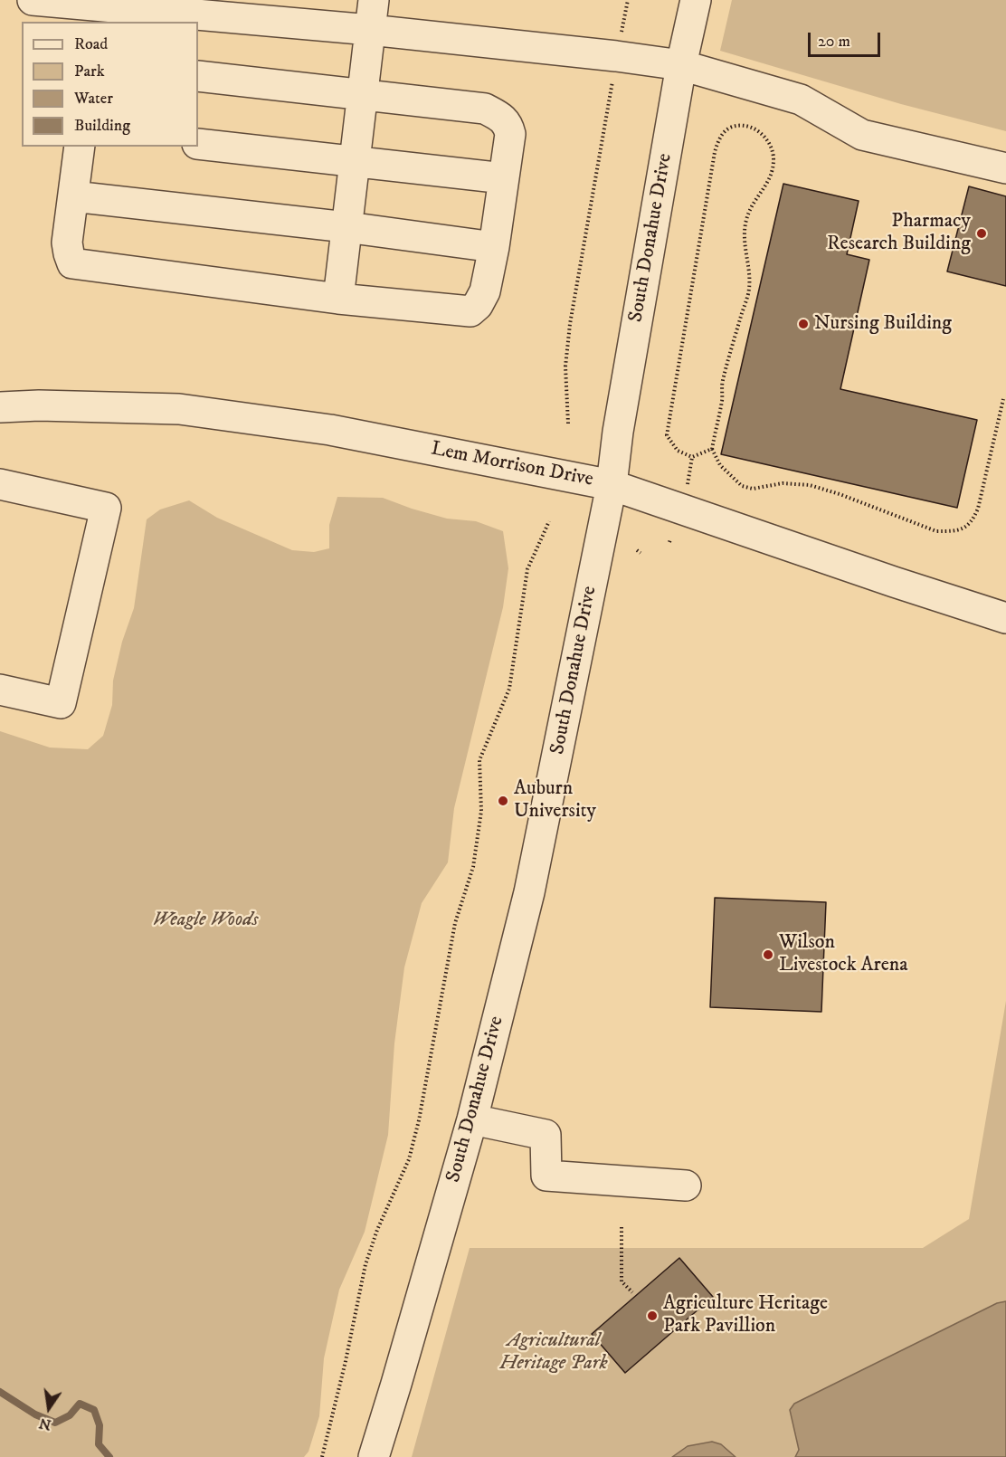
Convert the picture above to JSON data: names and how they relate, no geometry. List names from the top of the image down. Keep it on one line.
{"streets":{"street":["South Donahue Drive","Lem Morrison Drive"]},"crossings":[["South Donahue Drive","Lem Morrison Drive"]],"parks":["Weagle Woods","Agricultural Heritage Park"],"places":["Pharmacy Research Building","Nursing Building","Auburn University","Wilson Livestock Arena","Agriculture Heritage Park Pavillion"],"legend":["Road","Park","Water","Building"],"scale_bar":"20 m","north":"bottom"}
